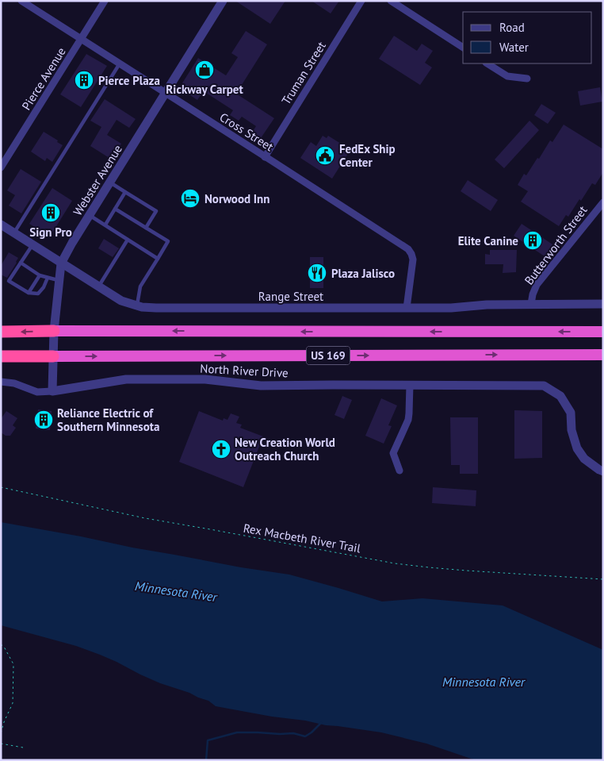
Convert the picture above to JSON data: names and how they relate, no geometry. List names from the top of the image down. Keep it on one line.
{"streets":{"highway":["US 169"],"street":["Truman Street","Pierce Avenue","Cross Street","Webster Avenue","Butterworth Street","Range Street","North River Drive"],"path":["Rex Macbeth River Trail"]},"crossings":[["Truman Street","Cross Street"],["Pierce Avenue","Cross Street"],["Cross Street","Webster Avenue"],["Cross Street","Range Street"],["Webster Avenue","Range Street"],["Webster Avenue","US 169"],["Webster Avenue","North River Drive"],["Butterworth Street","Range Street"]],"water":["Minnesota River"],"places":{"shop":["Rickway Carpet"],"building":["Pierce Plaza","Sign Pro","Elite Canine","Reliance Electric of Southern Minnesota"],"public building":["FedEx Ship Center"],"hotel":["Norwood Inn"],"restaurant":["Plaza Jalisco"],"church":["New Creation World Outreach Church"]},"legend":["Road","Water"]}
